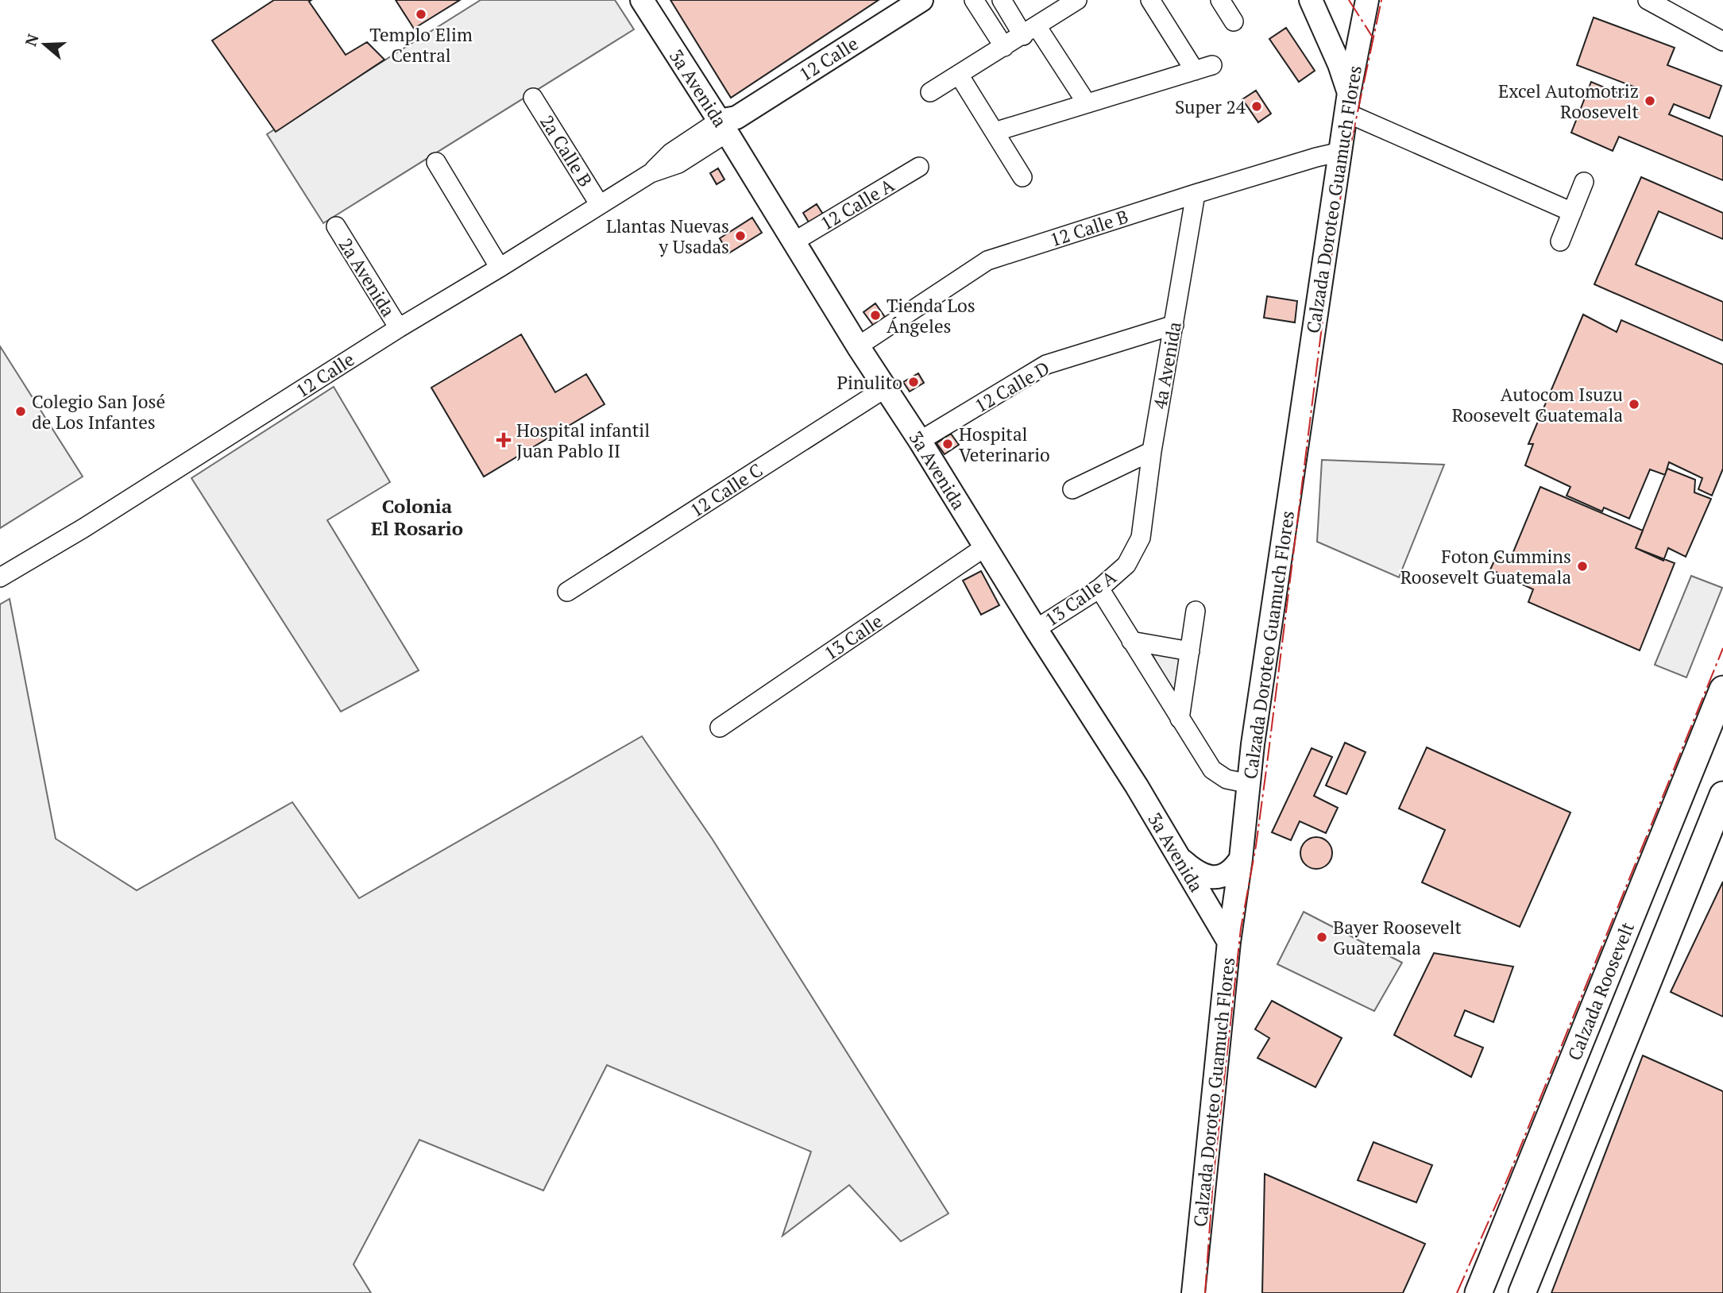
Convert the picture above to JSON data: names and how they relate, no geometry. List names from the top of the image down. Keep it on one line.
{"streets":{"highway":["Calzada Roosevelt"],"main road":["12 Calle","3a Avenida","Calzada Doroteo Guamuch Flores"],"street":["2a Calle B","12 Calle A","12 Calle B","2a Avenida","4a Avenida","12 Calle D","12 Calle C","13 Calle A","13 Calle"]},"crossings":[["12 Calle","3a Avenida"],["12 Calle","2a Calle B"],["12 Calle","2a Avenida"],["3a Avenida","Calzada Doroteo Guamuch Flores"],["3a Avenida","12 Calle A"],["3a Avenida","12 Calle B"],["3a Avenida","12 Calle D"],["3a Avenida","12 Calle C"],["3a Avenida","13 Calle A"],["3a Avenida","13 Calle"],["Calzada Doroteo Guamuch Flores","12 Calle B"],["12 Calle B","4a Avenida"],["4a Avenida","12 Calle D"],["4a Avenida","13 Calle A"]],"districts":["Colonia El Rosario"],"places":{"other":["Templo Elim Central","Excel Automotriz Roosevelt","Super 24","Llantas Nuevas y Usadas","Tienda Los Ángeles","Pinulito","Autocom Isuzu Roosevelt Guatemala","Colegio San José de Los Infantes","Hospital Veterinario","Foton Cummins Roosevelt Guatemala","Bayer Roosevelt Guatemala"],"health":["Hospital infantil Juan Pablo II"]},"north":"left"}
